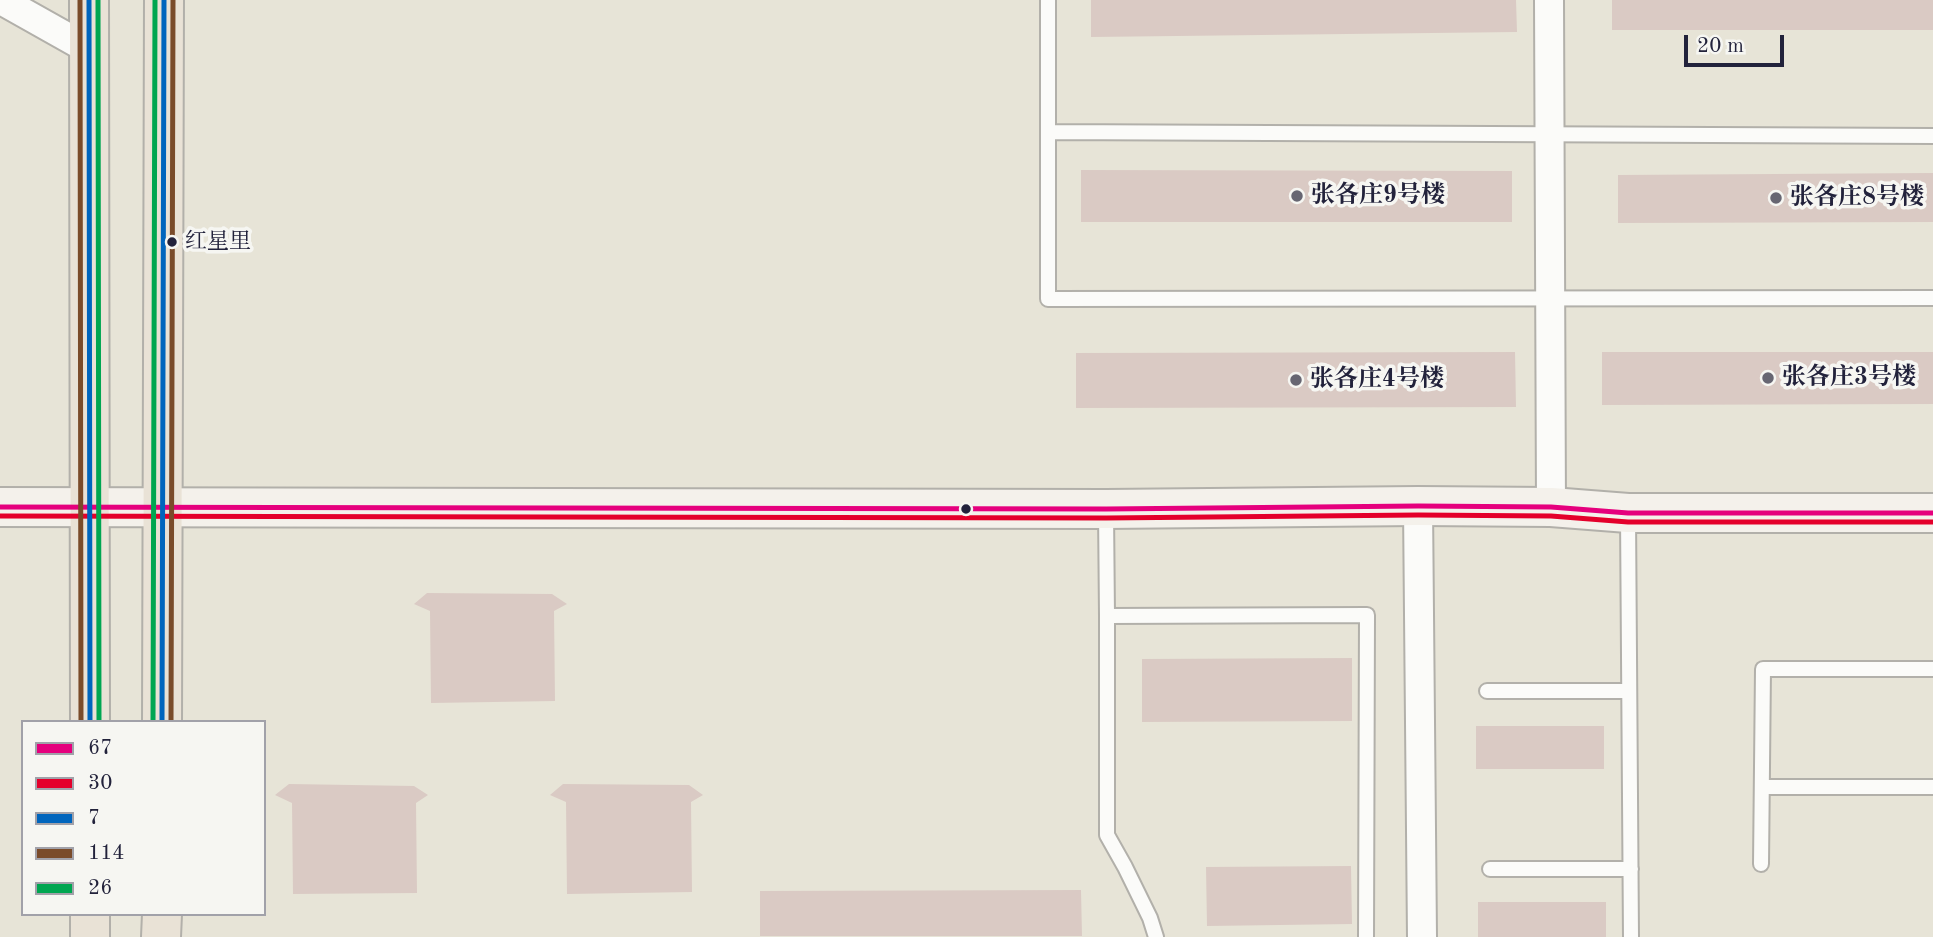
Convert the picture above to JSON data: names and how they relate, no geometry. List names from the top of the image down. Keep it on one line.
{"places":["张各庄9号楼","张各庄8号楼","红星里","张各庄3号楼","张各庄4号楼"],"lines":["transit line 7","transit line 114","transit line 26","transit line 67","transit line 30"],"legend":["67","30","7","114","26"],"scale_bar":"20 m"}
